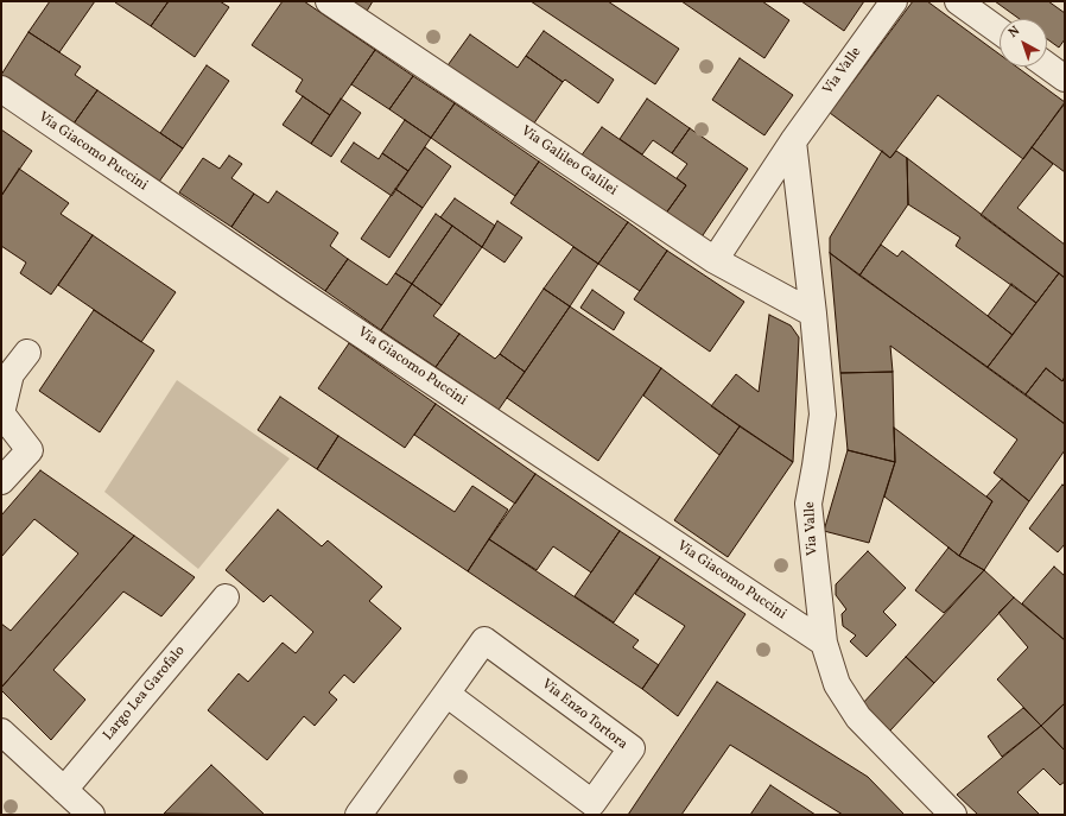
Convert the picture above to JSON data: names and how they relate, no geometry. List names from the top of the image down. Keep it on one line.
{"streets":{"street":["Via Valle","Via Giacomo Puccini","Via Galileo Galilei","Largo Lea Garofalo","Via Enzo Tortora"]},"crossings":[["Via Valle","Via Giacomo Puccini"],["Via Valle","Via Galileo Galilei"]],"north":"top left"}
